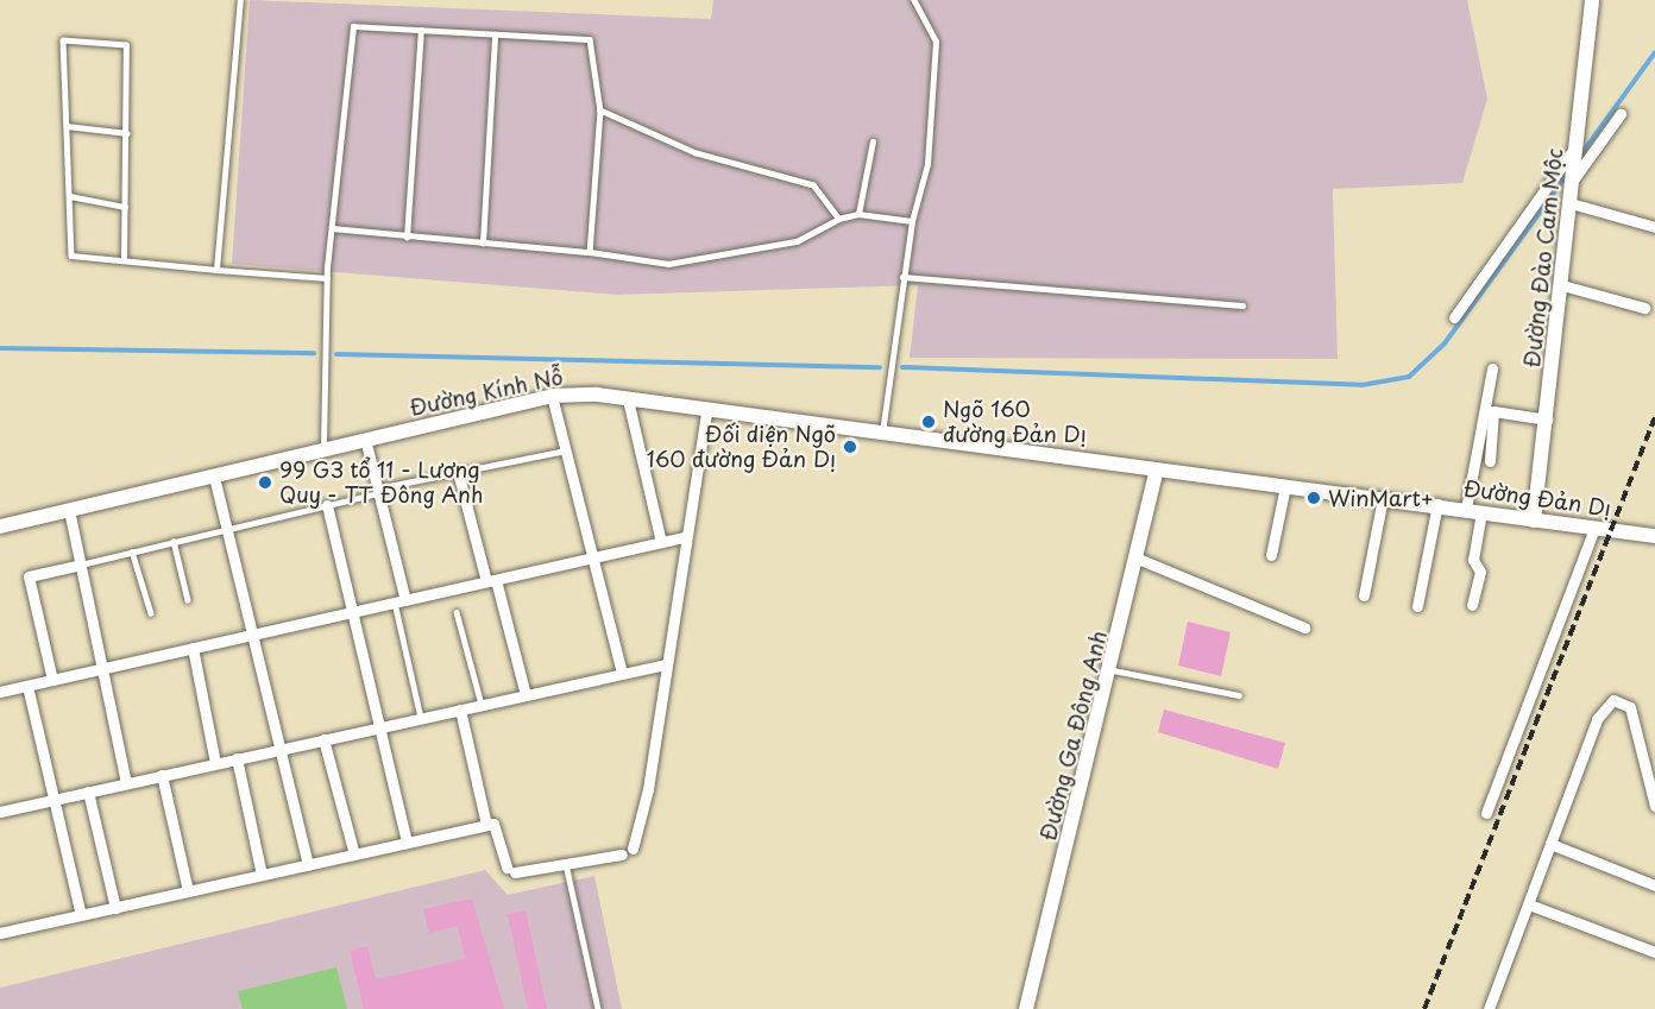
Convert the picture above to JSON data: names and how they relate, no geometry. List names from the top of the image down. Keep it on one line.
{"streets":{"street":["Đường Đào Cam Mộc","Đường Kính Nỗ","Đường Đản Dị","Đường Ga Đông Anh"]},"crossings":[["Đường Đào Cam Mộc","Đường Đản Dị"],["Đường Kính Nỗ","Đường Đản Dị"],["Đường Kính Nỗ","Đường Ga Đông Anh"],["Đường Đản Dị","Đường Ga Đông Anh"]],"places":["Ngõ 160 đường Đản Dị","Đối diện Ngõ 160 đường Đản Dị","99 G3 tổ 11 - Lương Quy - TT Đông Anh","WinMart+"]}
